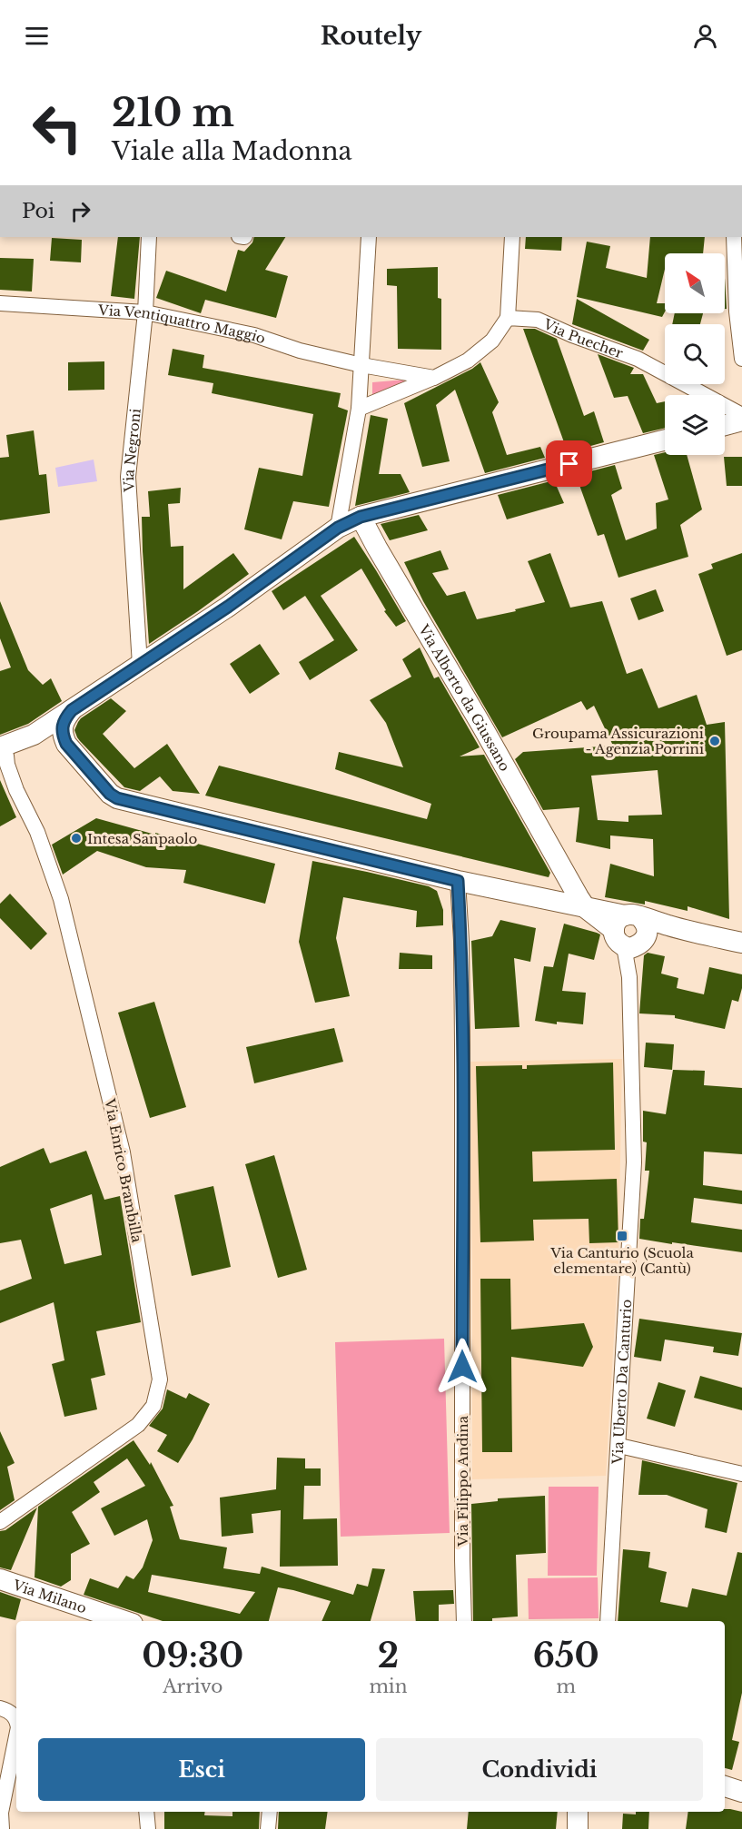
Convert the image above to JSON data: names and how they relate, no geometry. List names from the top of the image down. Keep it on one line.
{"streets":{"street":["Via Ventiquattro Maggio","Via Puecher","Via Negroni","Via Alberto da Giussano","Via Enrico Brambilla","Via Uberto Da Canturio","Via Filippo Andina","Via Milano"]},"crossings":[["Via Ventiquattro Maggio","Via Negroni"]],"places":{"other":["Groupama Assicurazioni - Agenzia Porrini","Intesa Sanpaolo"],"transit":["Via Canturio (Scuola elementare) (Cantù)"]},"north":"top left","page":{"header":"Routely","turn":["210 m","Viale alla Madonna"],"then":"Poi","eta":["09:30","Arrivo","2","min","650","m"],"buttons":["Esci","Condividi"]}}
